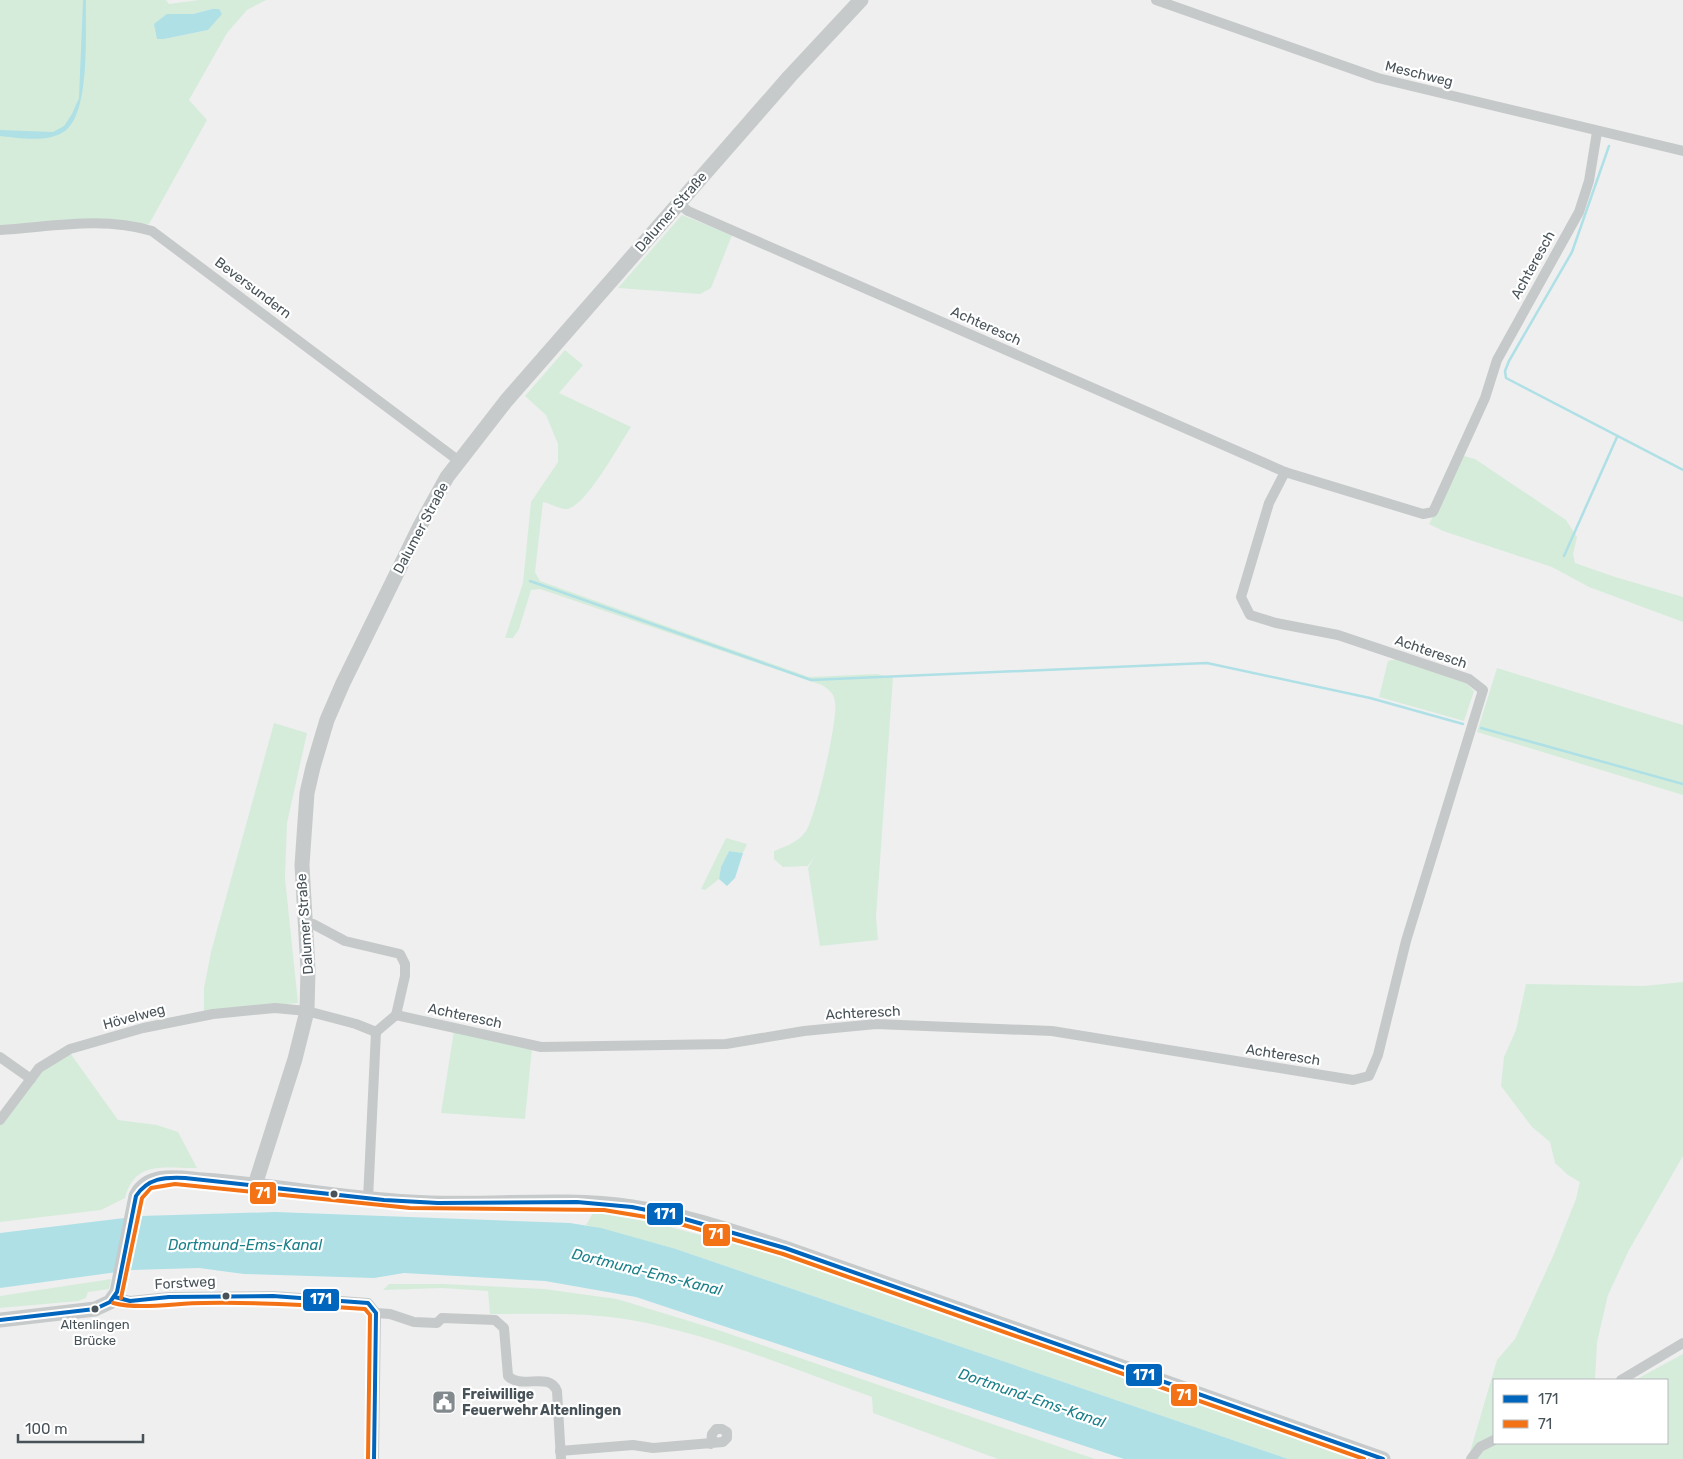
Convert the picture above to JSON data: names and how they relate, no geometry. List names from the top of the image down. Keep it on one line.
{"streets":{"main road":["Dalumer Straße"],"street":["Meschweg","Achteresch","Beversundern","Hövelweg","Forstweg"]},"crossings":[["Meschweg","Achteresch"],["Dalumer Straße","Achteresch"],["Dalumer Straße","Beversundern"],["Dalumer Straße","Hövelweg"]],"water":["Dortmund-Ems-Kanal"],"places":{"other":["Altenlingen Brücke"],"public building":["Freiwillige Feuerwehr Altenlingen"]},"lines":["transit line 171","transit line 71"],"legend":["171","71"],"scale_bar":"100 m"}
